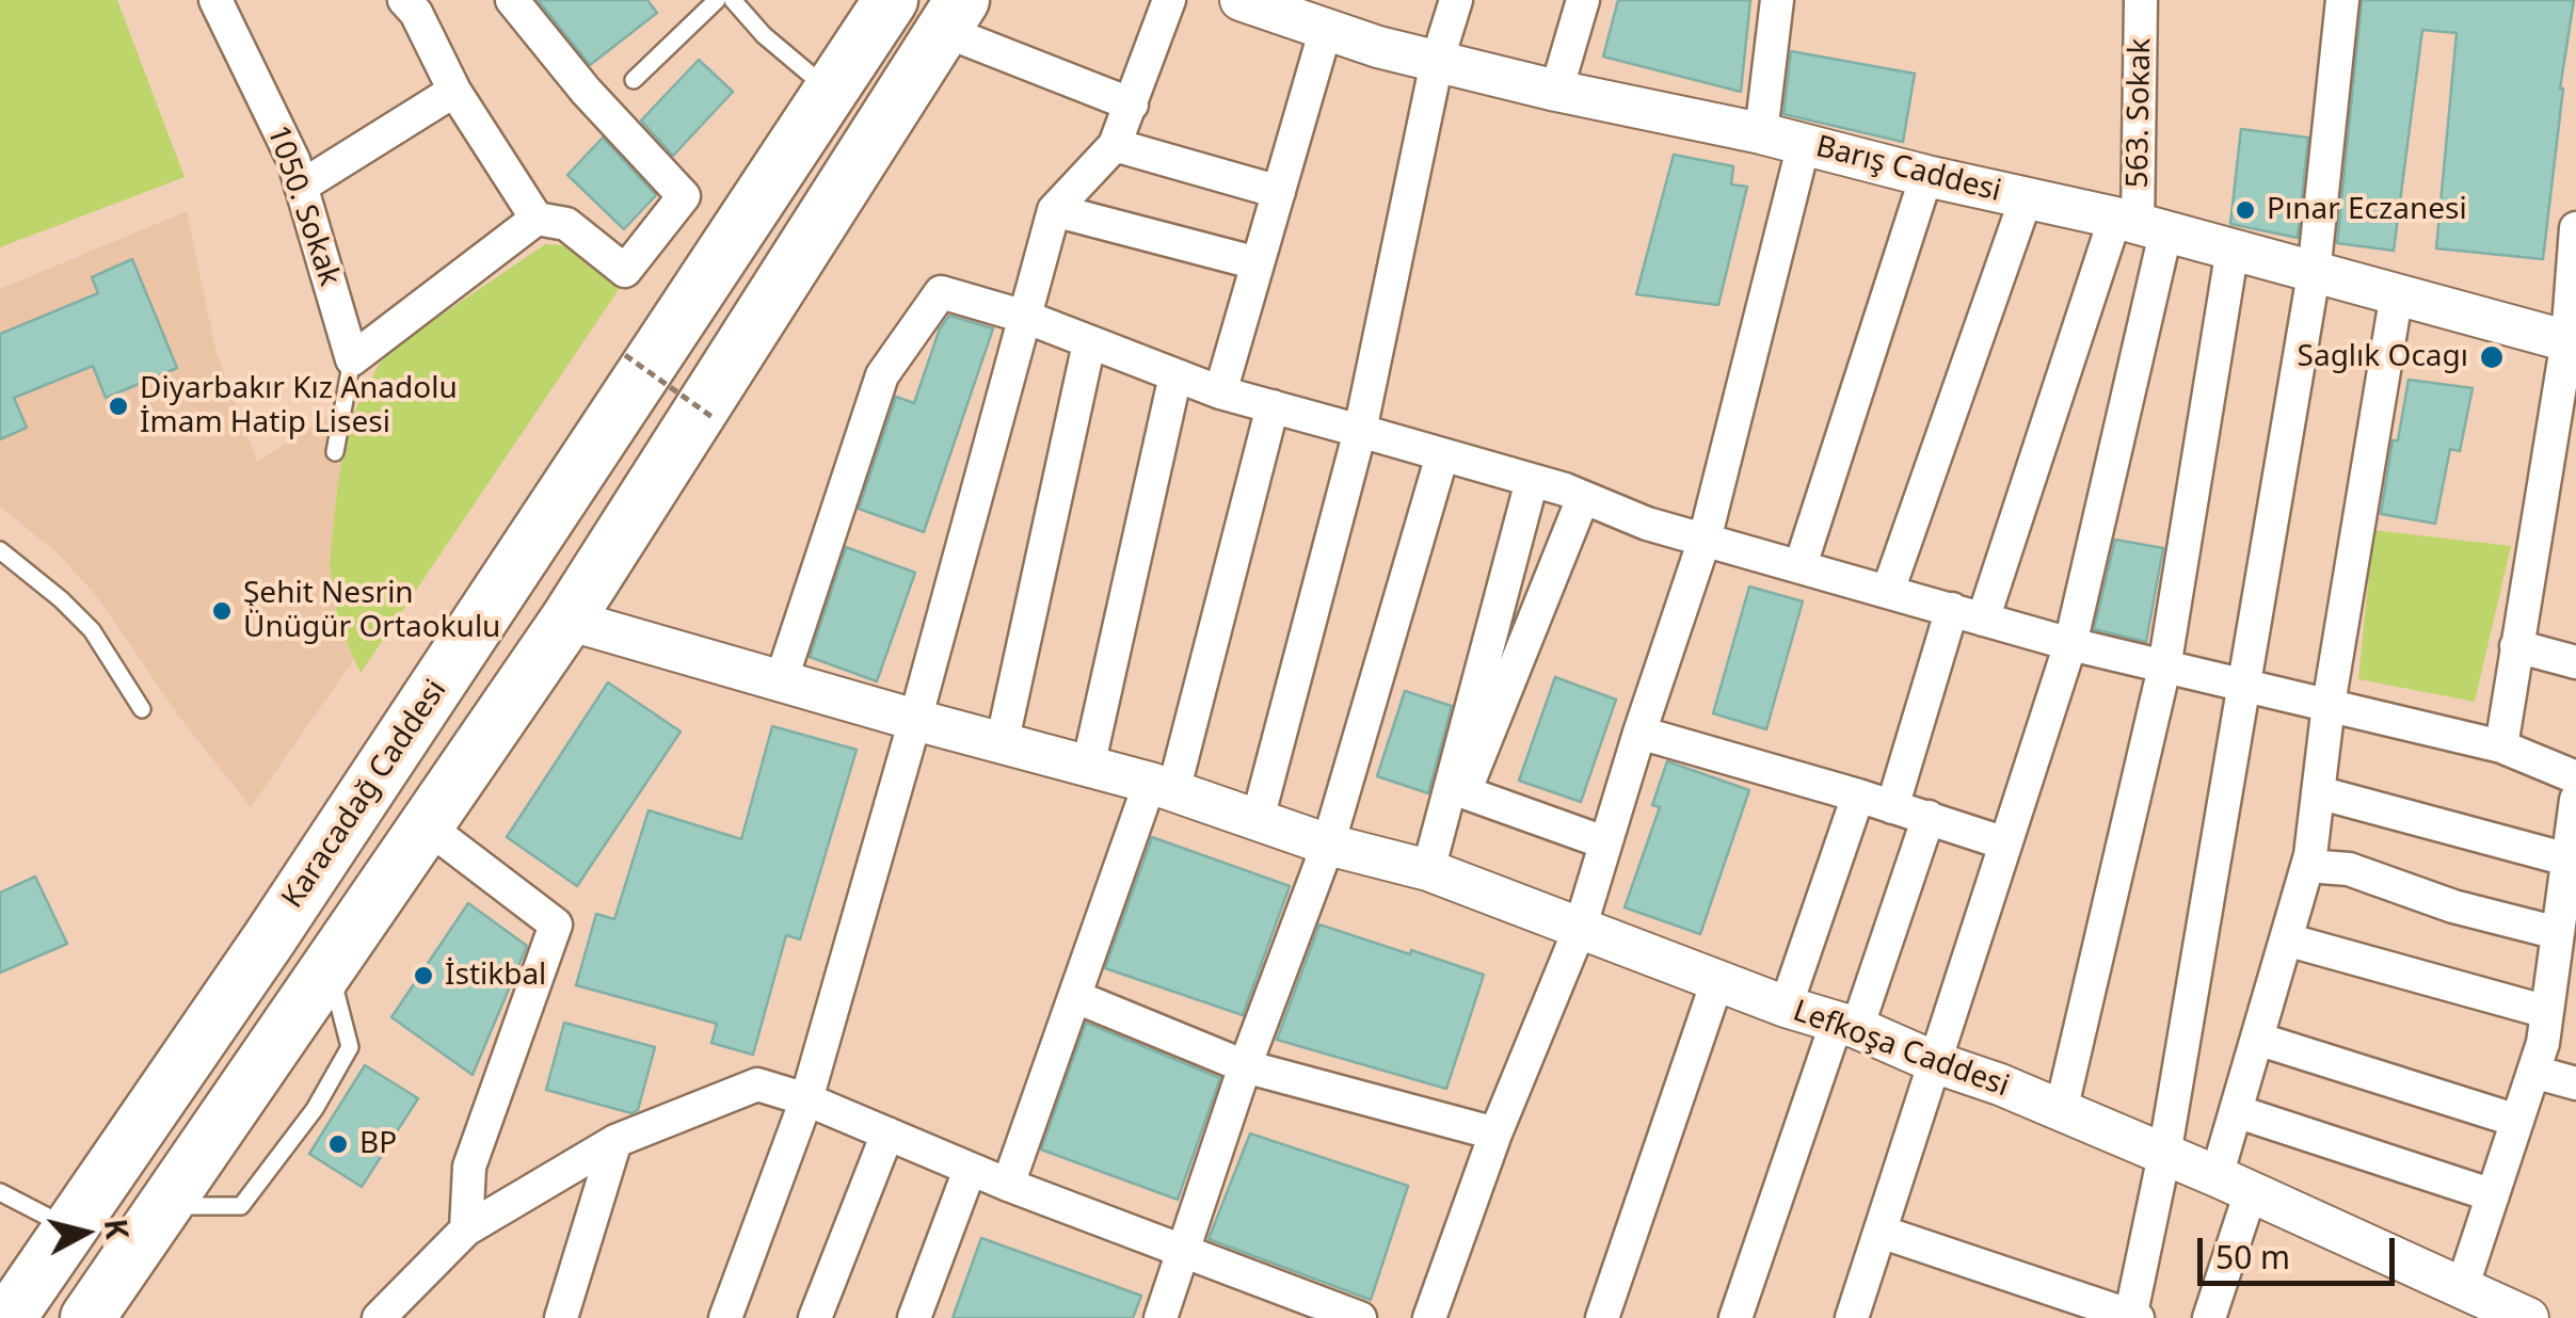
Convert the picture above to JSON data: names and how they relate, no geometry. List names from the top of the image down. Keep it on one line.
{"streets":{"highway":["Karacadağ Caddesi"],"street":["563. Sokak","Barış Caddesi","1050. Sokak","Lefkoşa Caddesi"]},"crossings":[["563. Sokak","Barış Caddesi"]],"places":["Pınar Eczanesi","Saglık Ocagı","Diyarbakır Kız Anadolu İmam Hatip Lisesi","Şehit Nesrin Ünügür Ortaokulu","İstikbal","BP"],"scale_bar":"50 m","north":"right"}
